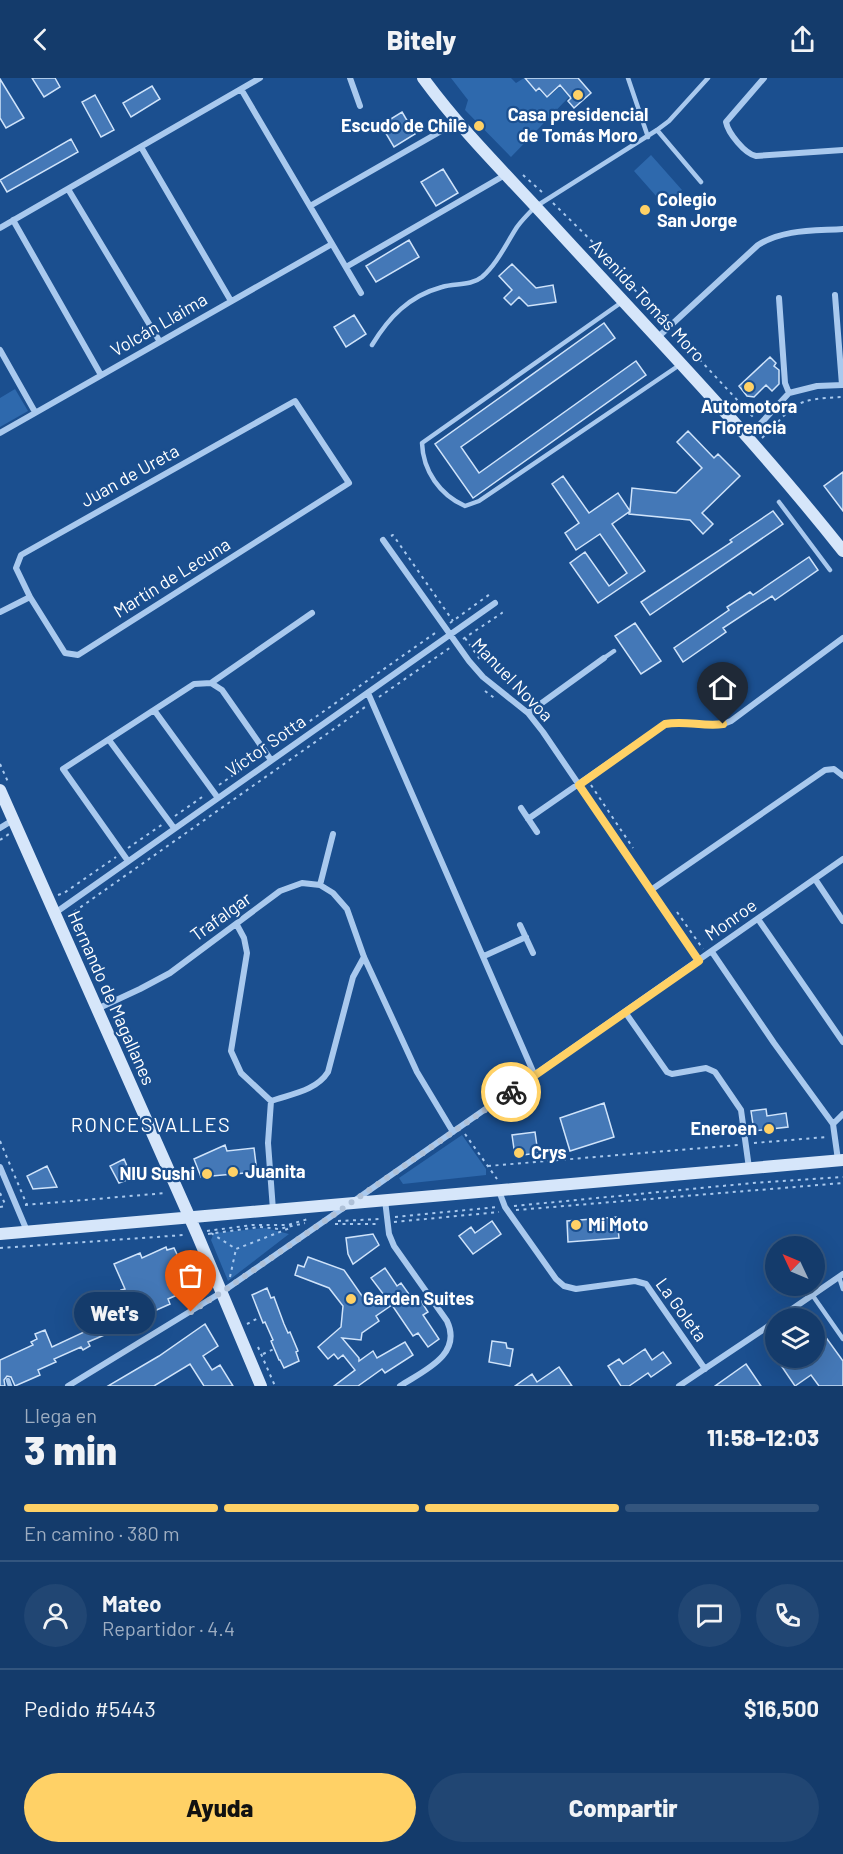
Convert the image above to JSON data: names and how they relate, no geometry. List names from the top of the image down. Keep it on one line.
{"streets":{"main road":["Avenida Tomás Moro","Hernando de Magallanes"],"street":["Volcán Llaima","Juan de Ureta","Martín de Lecuna","Manuel Novoa","Víctor Sotta","Trafalgar","Monroe","La Goleta"]},"crossings":[["Juan de Ureta","Martín de Lecuna"],["Manuel Novoa","Víctor Sotta"],["Manuel Novoa","Monroe"],["Víctor Sotta","Hernando de Magallanes"],["Trafalgar","Hernando de Magallanes"],["Monroe","Hernando de Magallanes"]],"districts":["RONCESVALLES"],"places":["Casa presidencial de Tomás Moro","Escudo de Chile","Colegio San Jorge","Automotora Florencia","Eneroen","Crys","Juanita","NIU Sushi","Mi Moto","Garden Suites","Wet's"],"north":"top left","page":{"header":"Bitely","bubble":"Wet's","heading":["3 min","Llega en","11:58–12:03"],"panel":["Mateo","Repartidor · 4.4","Pedido #5443","$16,500"],"bar":"En camino · 380 m","buttons":["Ayuda","Compartir"]}}
